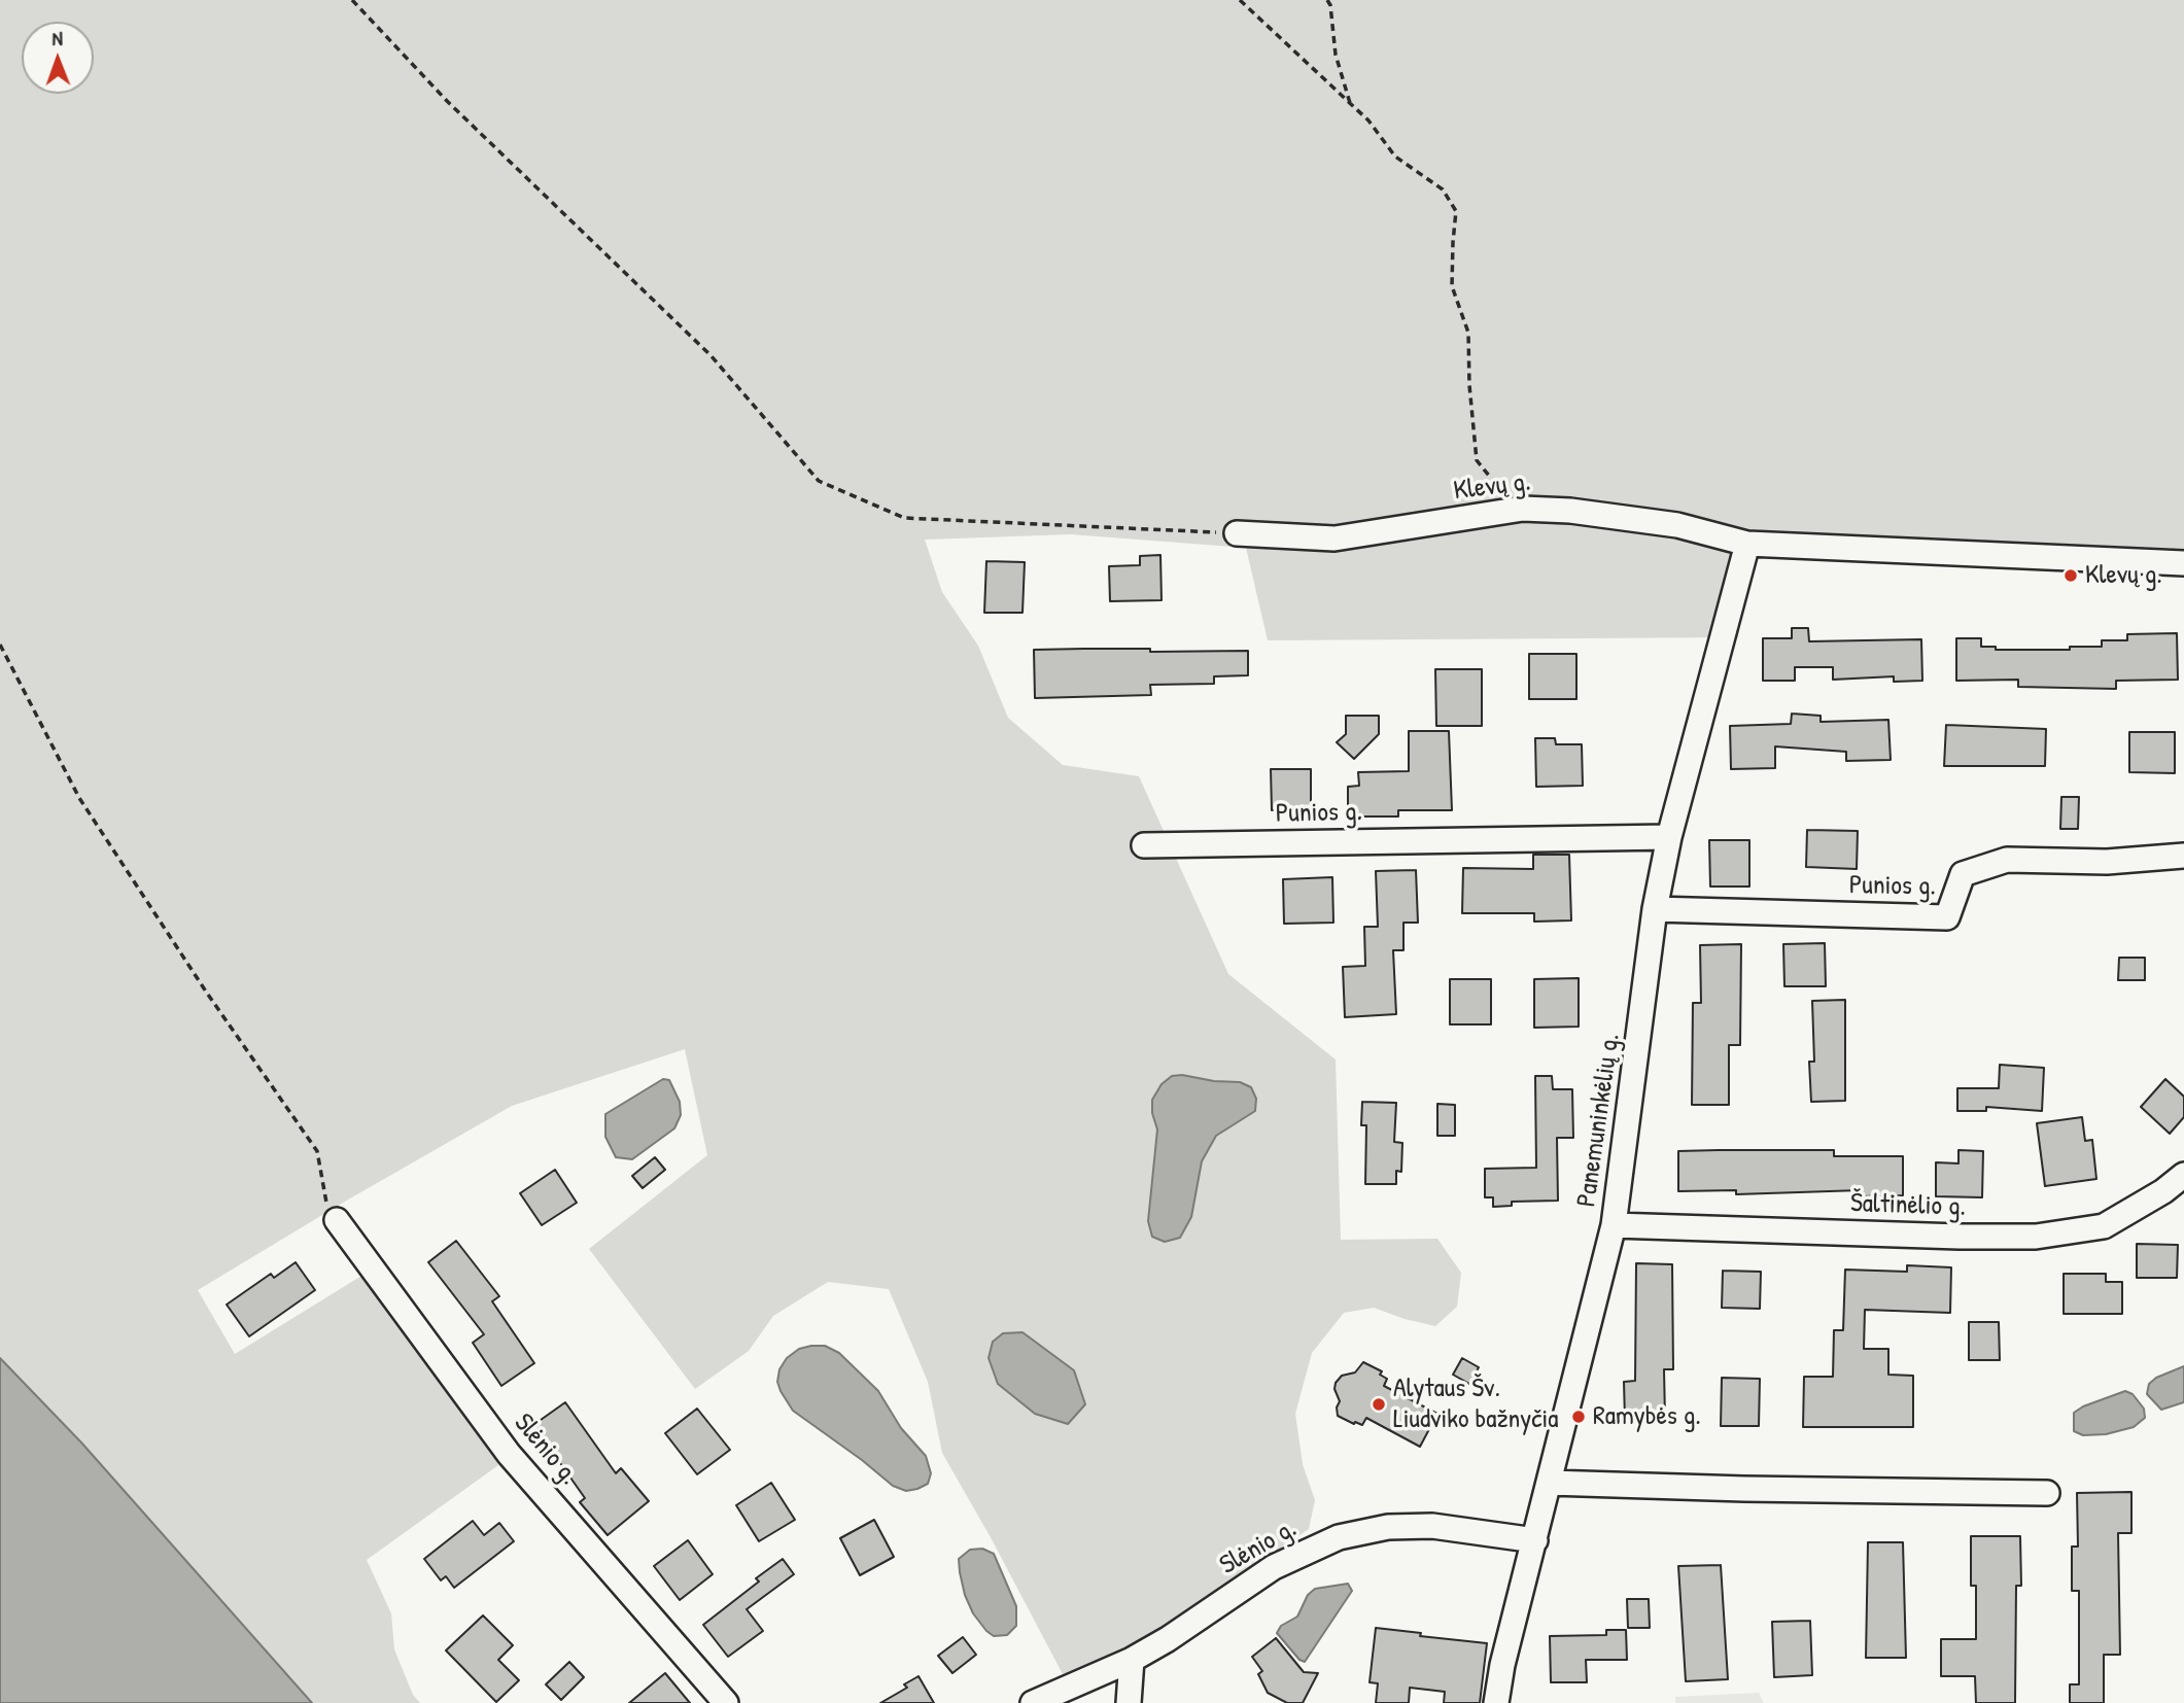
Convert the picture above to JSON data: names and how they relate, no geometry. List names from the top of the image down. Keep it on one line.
{"streets":{"street":["Klevų g.","Punios g.","Panemuninkėlių g.","Šaltinėlio g.","Slėnio g."]},"crossings":[["Klevų g.","Panemuninkėlių g."],["Punios g.","Panemuninkėlių g."],["Panemuninkėlių g.","Šaltinėlio g."],["Panemuninkėlių g.","Slėnio g."]],"places":["Klevų g.","Alytaus Šv. Liudviko bažnyčia","Ramybės g."],"north":"top"}
